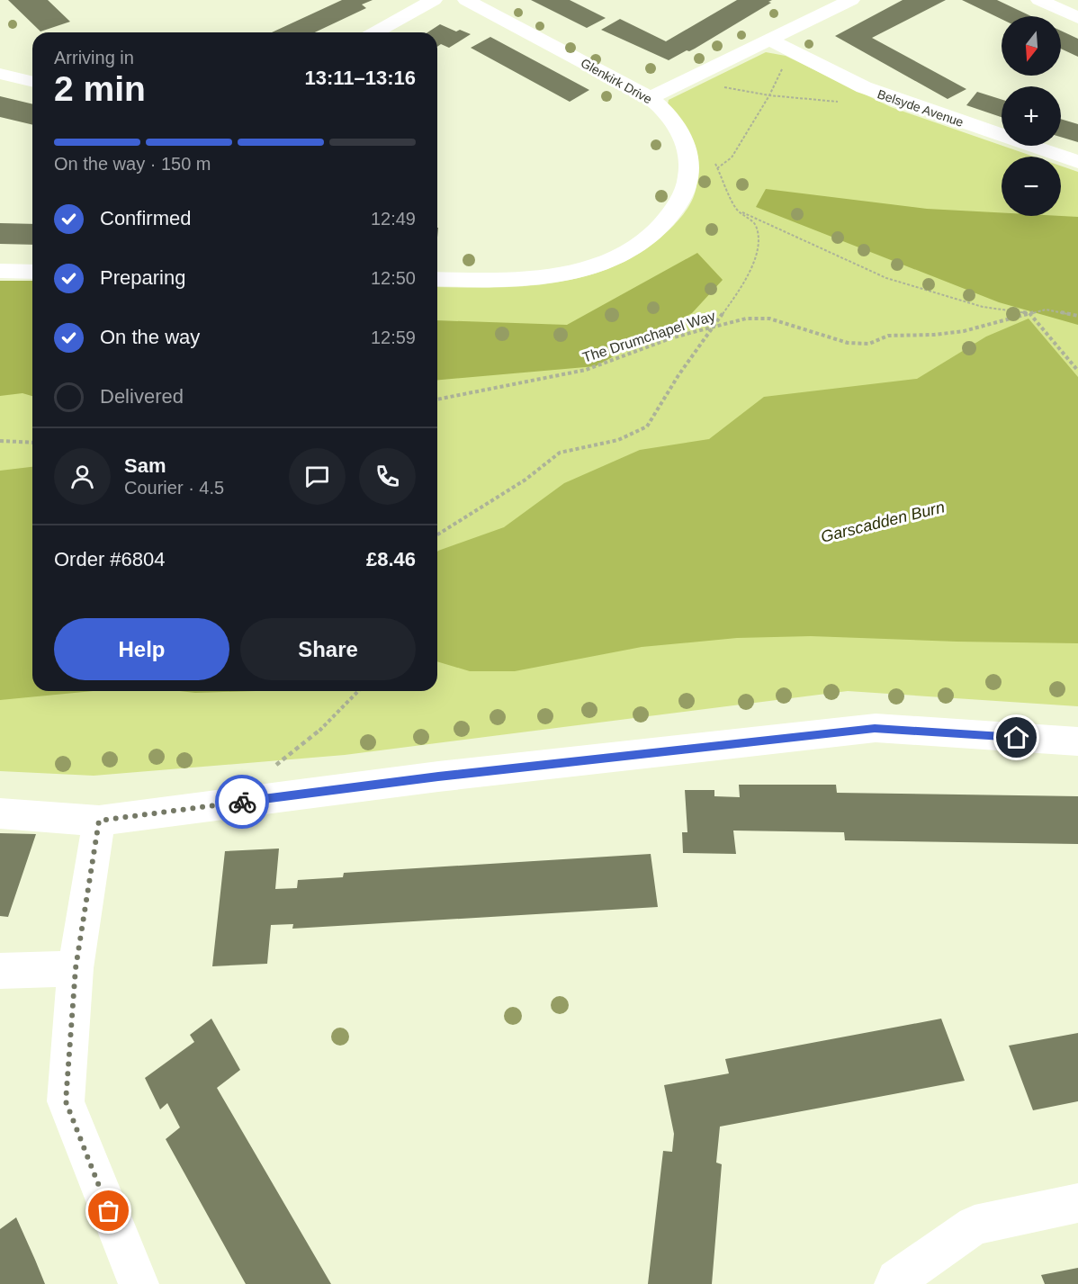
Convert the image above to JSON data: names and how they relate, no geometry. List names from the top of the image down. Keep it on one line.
{"streets":{"street":["Glenkirk Drive","Belsyde Avenue"],"path":["The Drumchapel Way"]},"water":["Garscadden Burn"],"north":"bottom","page":{"map_buttons":["+","−"],"heading":["2 min","Arriving in","13:11–13:16"],"panel":["Sam","Courier · 4.5","Order #6804","£8.46"],"bar":"On the way · 150 m","list":[["Confirmed","12:49"],["Preparing","12:50"],["On the way","12:59"],"Delivered"],"buttons":["Help","Share"]}}
